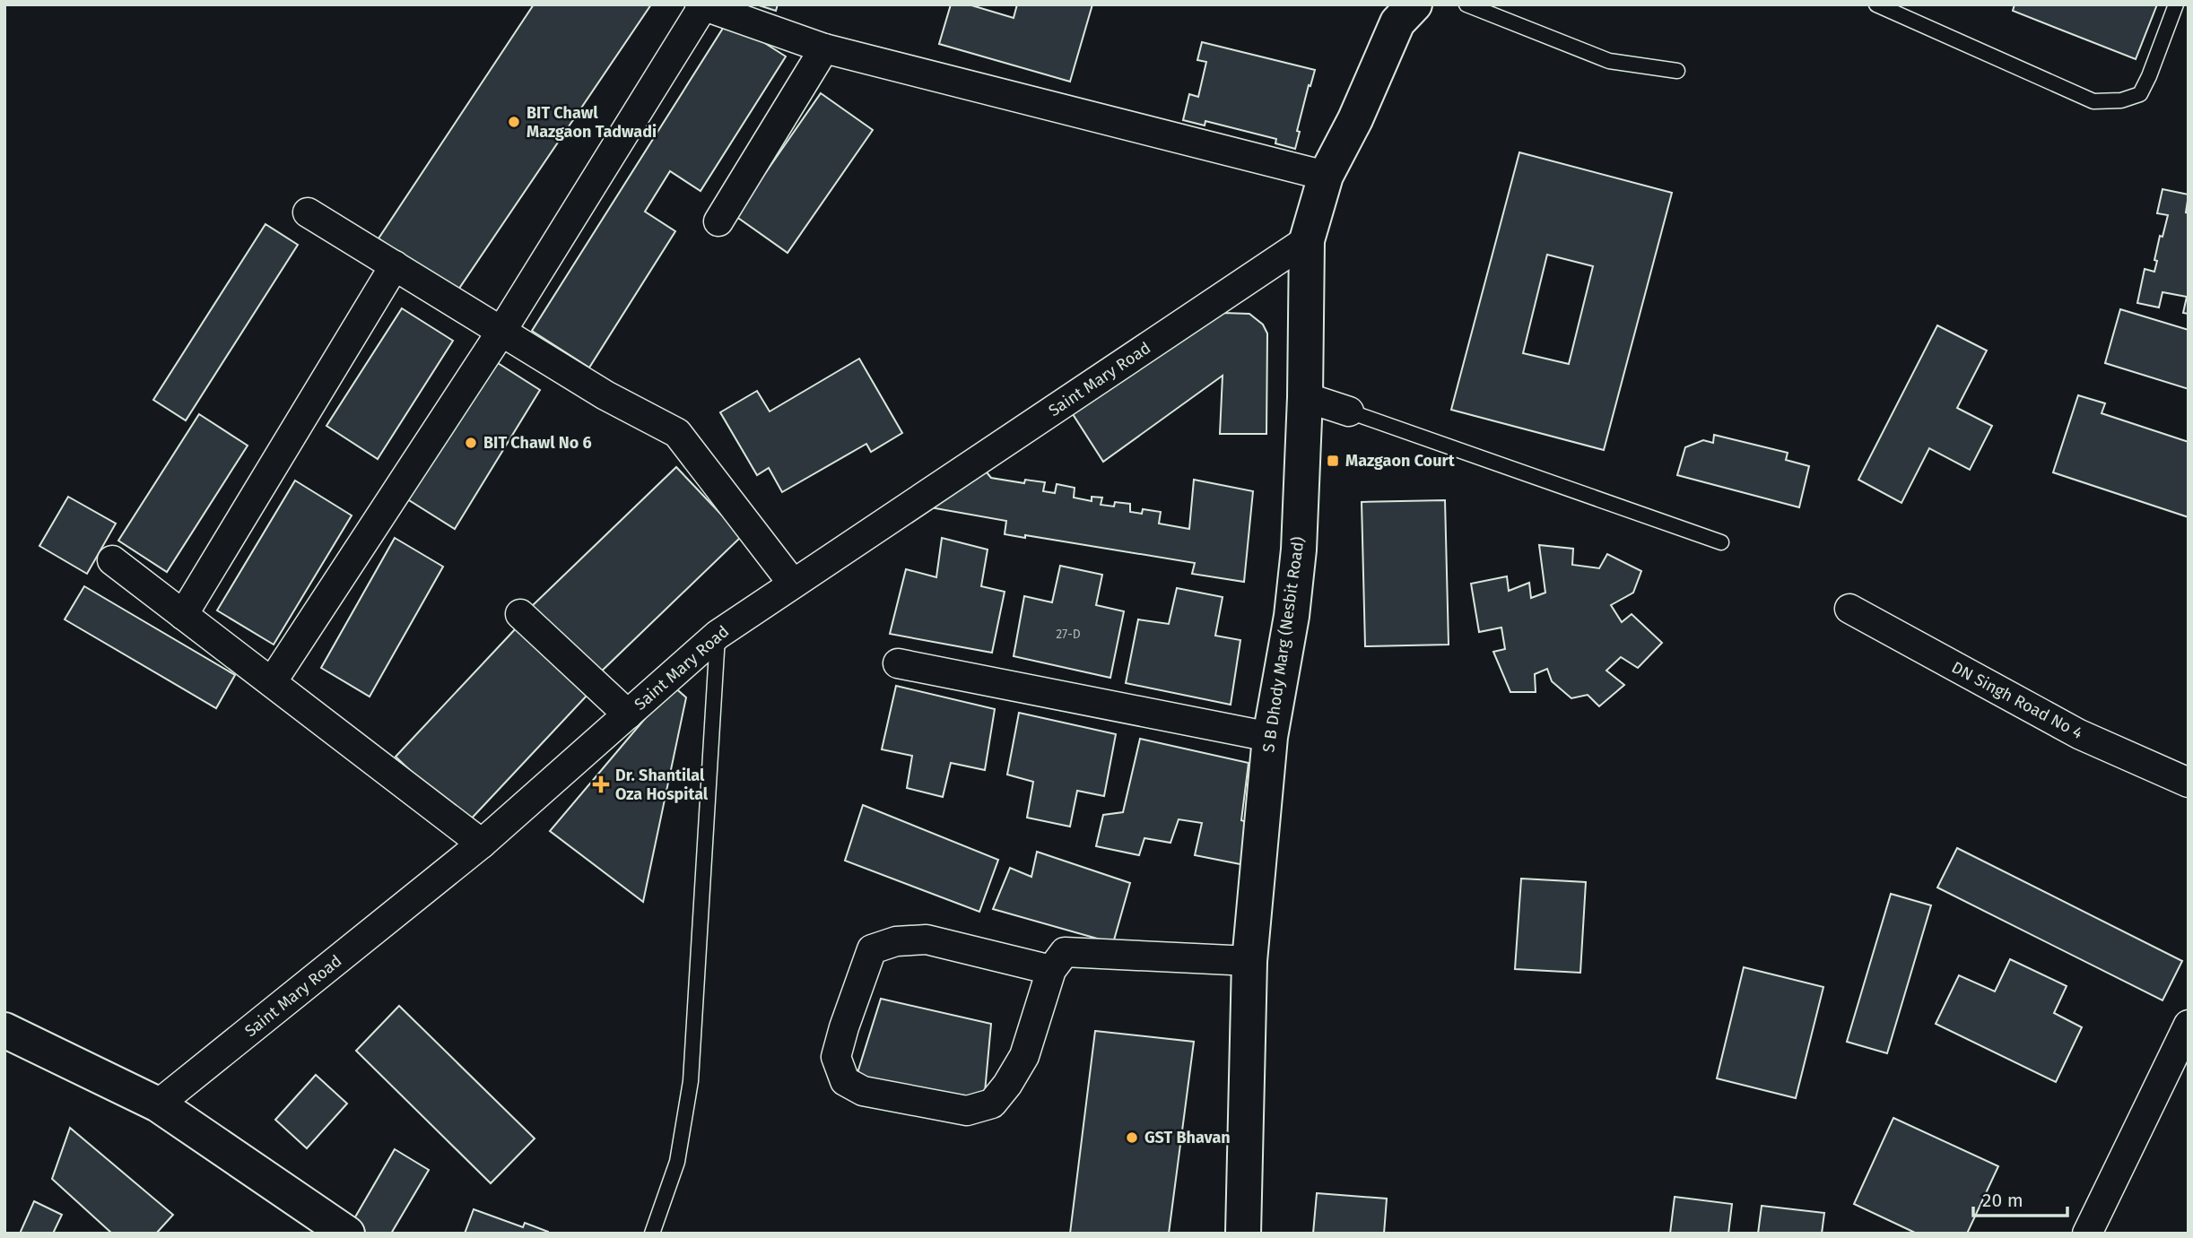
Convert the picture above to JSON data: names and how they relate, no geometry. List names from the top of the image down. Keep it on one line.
{"streets":{"main road":["S B Dhody Marg (Nesbit Road)"],"street":["Saint Mary Road","DN Singh Road No 4"]},"crossings":[["Saint Mary Road","S B Dhody Marg (Nesbit Road)"]],"places":{"other":["BIT Chawl Mazgaon Tadwadi","BIT Chawl No 6","GST Bhavan"],"transit":["Mazgaon Court"],"health":["Dr. Shantilal Oza Hospital"]},"house_numbers":["27-D"],"scale_bar":"20 m"}
